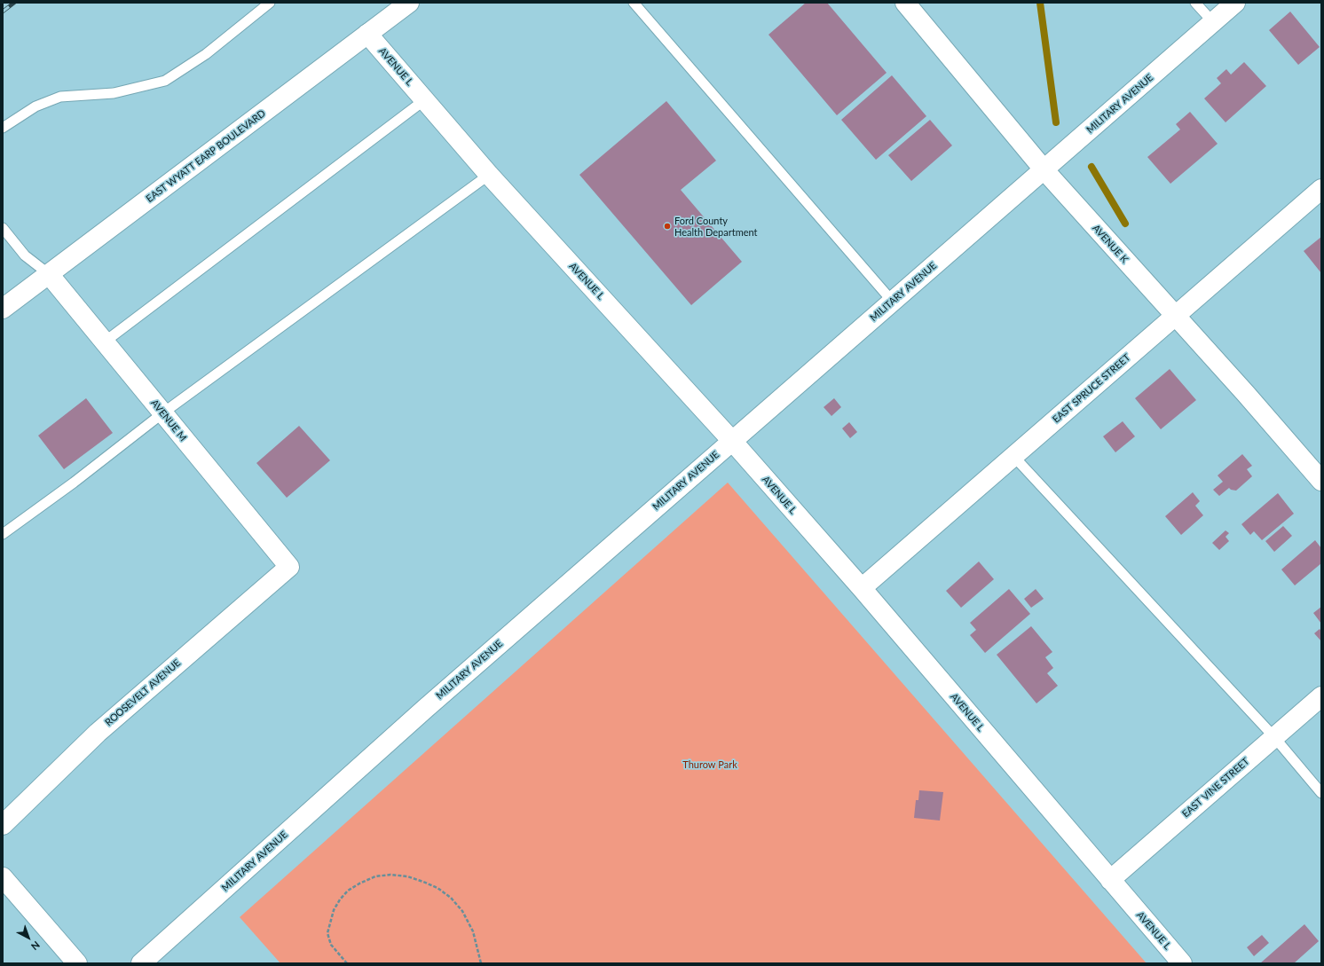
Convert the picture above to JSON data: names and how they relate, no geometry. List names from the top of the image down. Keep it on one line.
{"streets":{"street":["AVENUE L","MILITARY AVENUE","EAST WYATT EARP BOULEVARD","AVENUE K","EAST SPRUCE STREET","AVENUE M","ROOSEVELT AVENUE","EAST VINE STREET"]},"crossings":[["AVENUE L","MILITARY AVENUE"],["AVENUE L","EAST WYATT EARP BOULEVARD"],["AVENUE L","EAST SPRUCE STREET"],["AVENUE L","EAST VINE STREET"],["MILITARY AVENUE","AVENUE K"],["EAST WYATT EARP BOULEVARD","AVENUE M"],["AVENUE K","EAST SPRUCE STREET"],["AVENUE M","ROOSEVELT AVENUE"]],"parks":["Thurow Park"],"places":["Ford County Health Department"],"north":"bottom right"}
